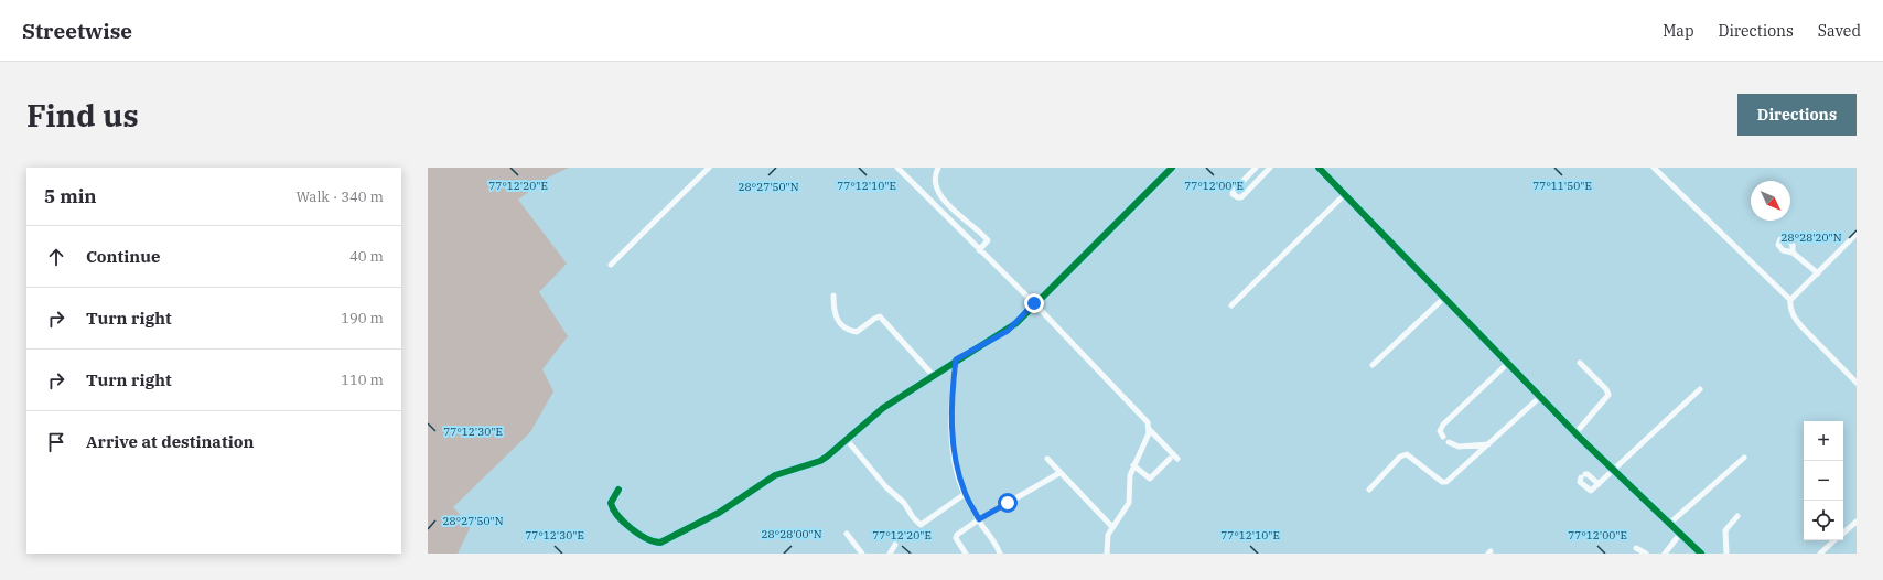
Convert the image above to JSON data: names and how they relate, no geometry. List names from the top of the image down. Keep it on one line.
{"north":"bottom right","page":{"header":"Streetwise","nav":["Map","Directions","Saved"],"buttons":"Directions","title":"Find us","heading":["5 min","Walk · 340 m"],"list":[["Continue","40 m"],["Turn right","190 m"],["Turn right","110 m"],"Arrive at destination"],"map_buttons":["+","−"]},"coordinates":["77°12'20\"E","77°11'50\"E","77°12'10\"E","77°12'00\"E","28°27'50\"N","28°28'20\"N","77°12'30\"E","28°28'00\"N"]}
